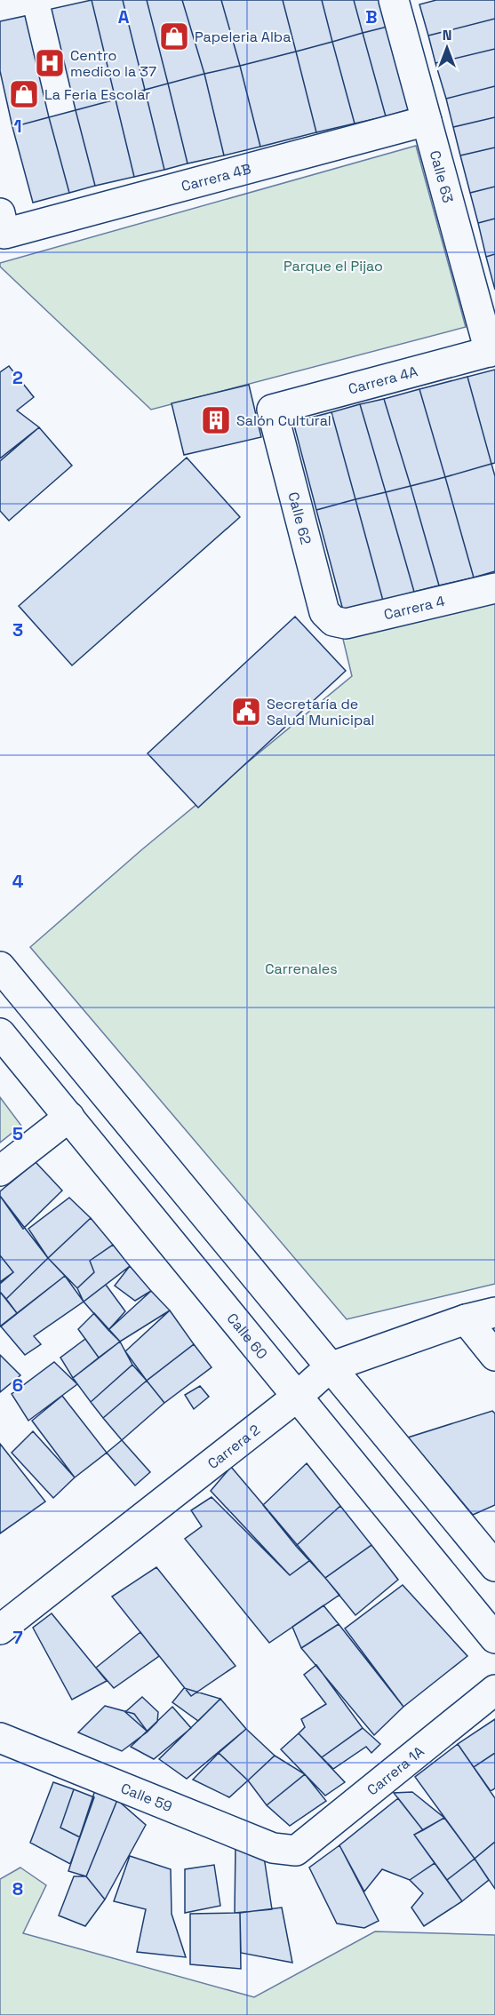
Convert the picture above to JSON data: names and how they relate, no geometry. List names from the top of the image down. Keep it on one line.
{"streets":{"street":["Calle 63","Carrera 4B","Carrera 4A","Calle 62","Carrera 4","Calle 60","Carrera 2","Carrera 1A","Calle 59"]},"crossings":[["Calle 63","Carrera 4B"],["Calle 63","Carrera 4A"],["Carrera 4A","Calle 62"],["Calle 62","Carrera 4"],["Calle 60","Carrera 2"],["Carrera 1A","Calle 59"]],"parks":["Parque el Pijao","Carrenales"],"places":{"shop":["Papeleria Alba","La Feria Escolar"],"hospital":["Centro medico la 37"],"building":["Salón Cultural"],"public building":["Secretaría de Salud Municipal"]},"north":"top","grid":{"columns":["A","B"],"rows":["1","2","3","4","5","6","7","8"]}}
